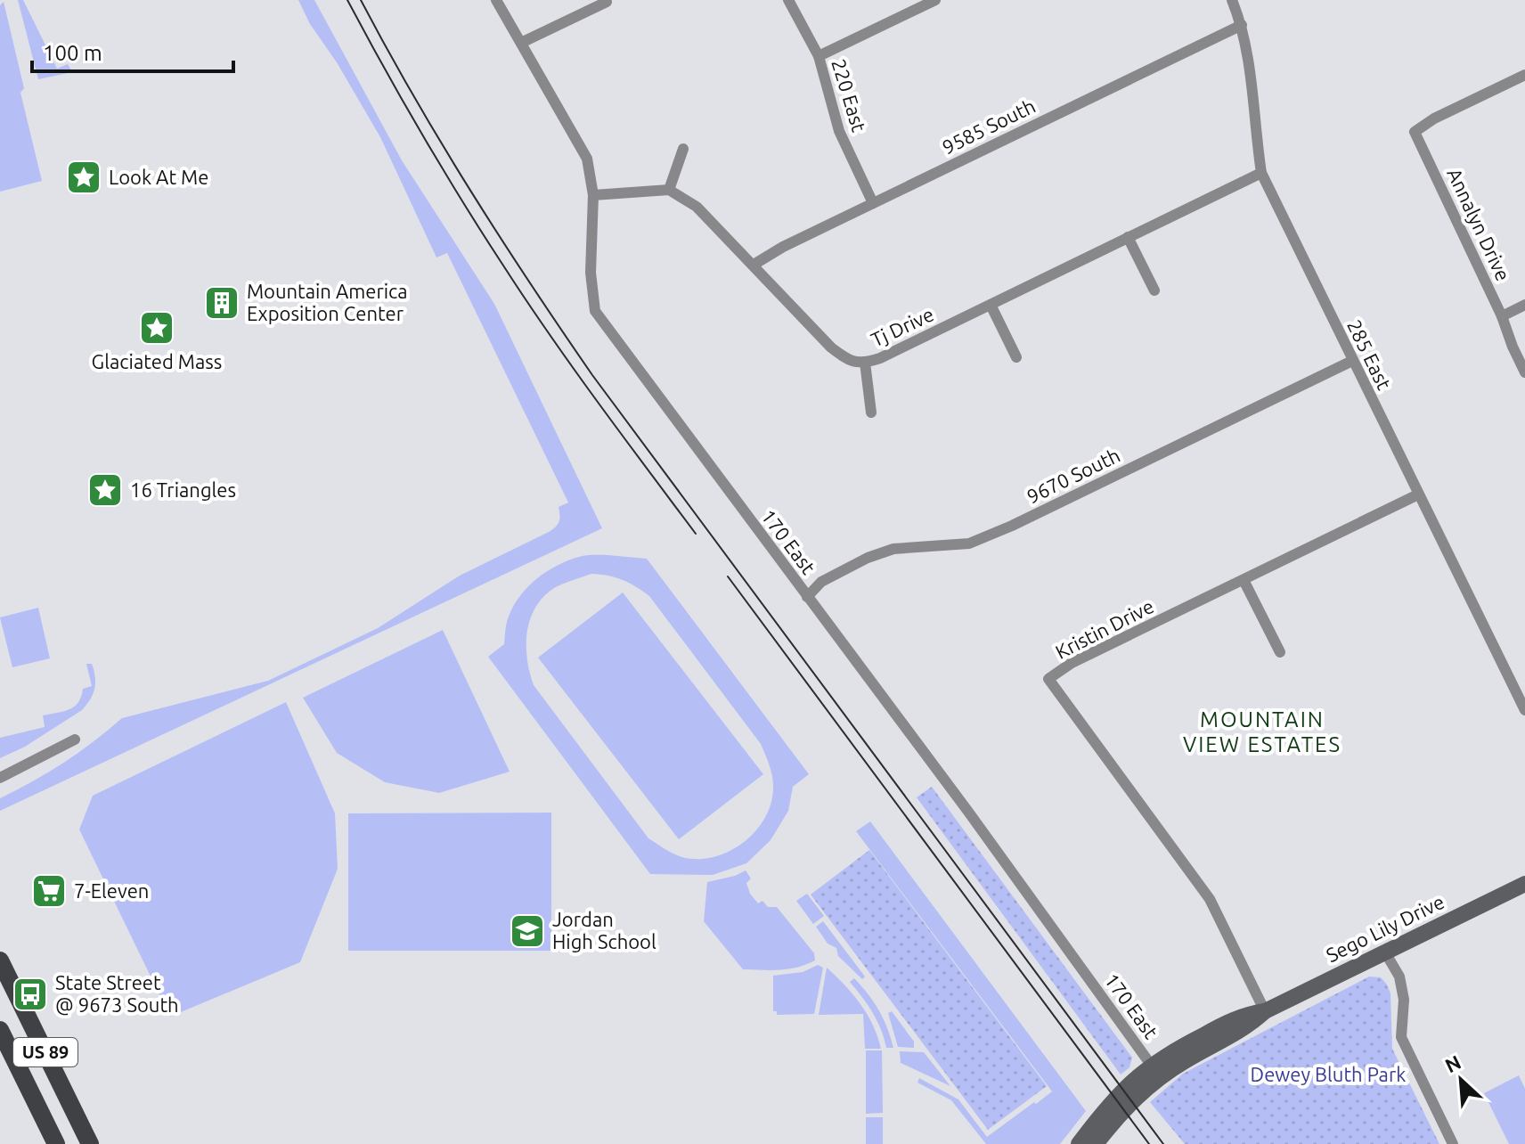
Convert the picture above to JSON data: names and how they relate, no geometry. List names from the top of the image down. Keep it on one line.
{"streets":{"main road":["Sego Lily Drive","US 89"],"street":["220 East","9585 South","Annalyn Drive","Tj Drive","285 East","9670 South","170 East","Kristin Drive"]},"crossings":[["220 East","9585 South"],["9585 South","Tj Drive"],["9585 South","285 East"],["Tj Drive","285 East"],["285 East","9670 South"],["285 East","Kristin Drive"],["9670 South","170 East"],["170 East","Sego Lily Drive"],["Kristin Drive","Sego Lily Drive"]],"districts":["MOUNTAIN VIEW ESTATES"],"parks":["Dewey Bluth Park"],"places":{"place":["Look At Me","Glaciated Mass","16 Triangles"],"building":["Mountain America Exposition Center"],"supermarket":["7-Eleven"],"school or university":["Jordan High School"],"bus stop":["State Street @ 9673 South"]},"scale_bar":"100 m","north":"top left"}
